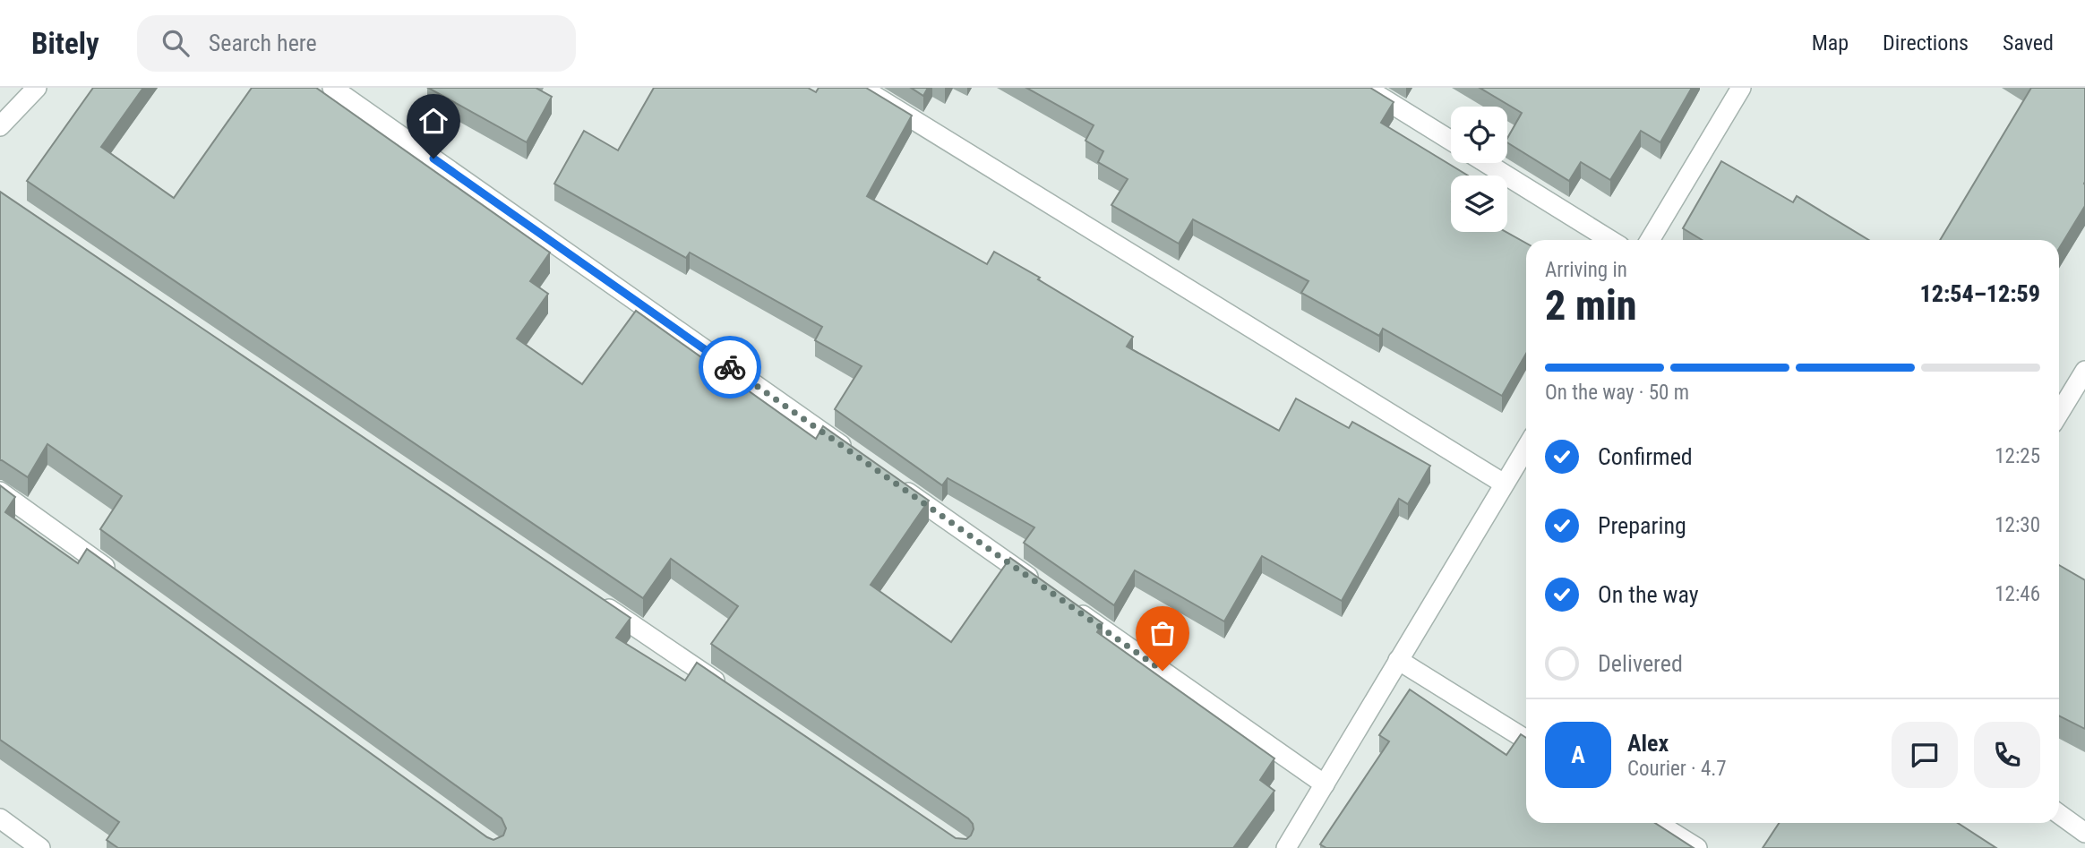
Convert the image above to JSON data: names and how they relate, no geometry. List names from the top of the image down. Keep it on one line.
{"page":{"header":"Bitely","search":"Search here","nav":["Map","Directions","Saved"],"heading":["2 min","Arriving in","12:54–12:59"],"panel":["Alex","Courier · 4.7"],"bar":"On the way · 50 m","list":[["Confirmed","12:25"],["Preparing","12:30"],["On the way","12:46"],"Delivered"],"round":"A"}}
